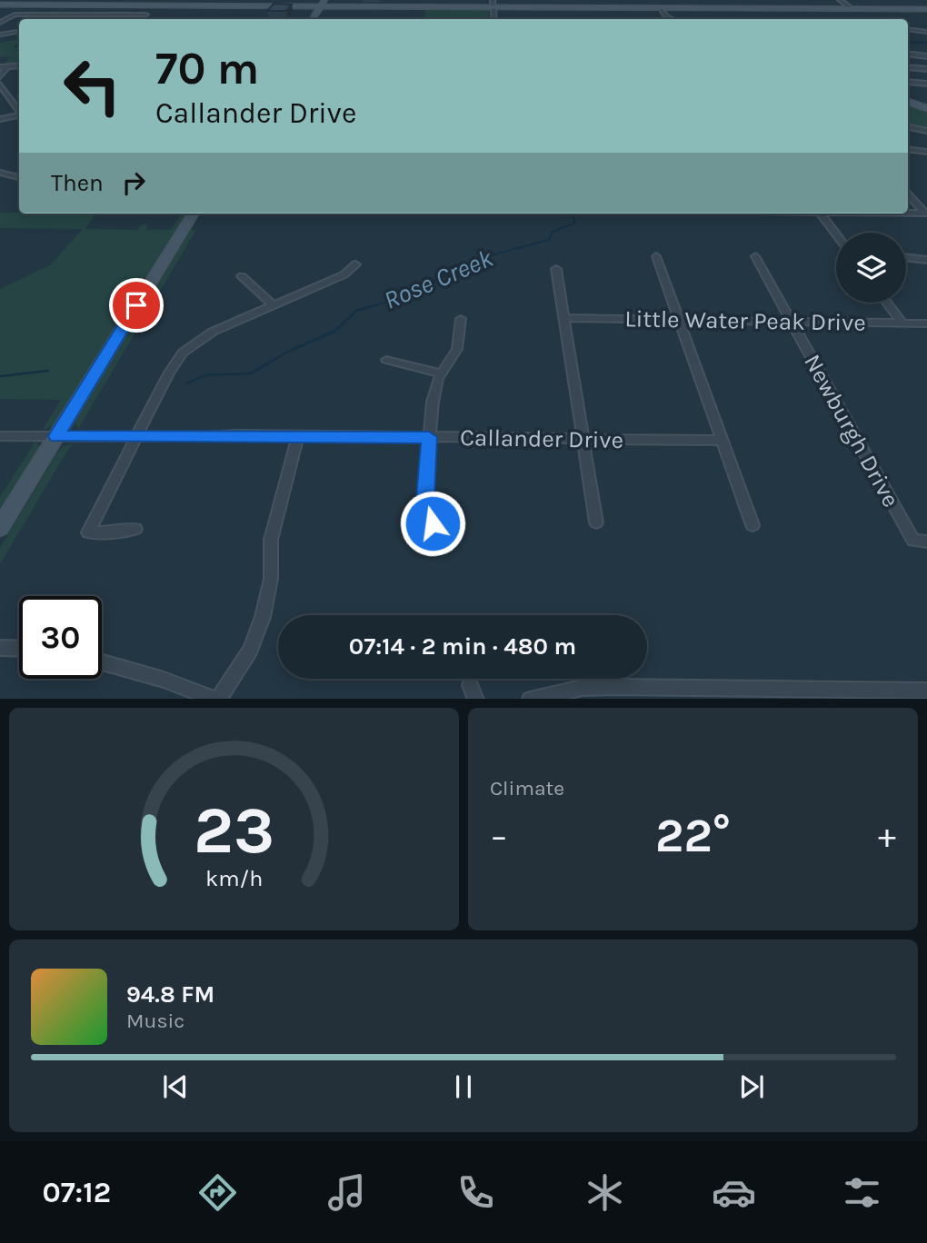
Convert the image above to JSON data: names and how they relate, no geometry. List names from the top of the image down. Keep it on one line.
{"streets":{"street":["Little Water Peak Drive","Newburgh Drive","Callander Drive"]},"crossings":[["Little Water Peak Drive","Newburgh Drive"]],"water":["Rose Creek"],"page":{"turn":["70 m","Callander Drive"],"then":"Then","limit":"30","trip":"07:14 · 2 min · 480 m","tile":"Climate","heat":["−","22°","+"],"song":["94.8 FM","Music"],"tabs":"07:12","gauge":["23","km/h"]}}
